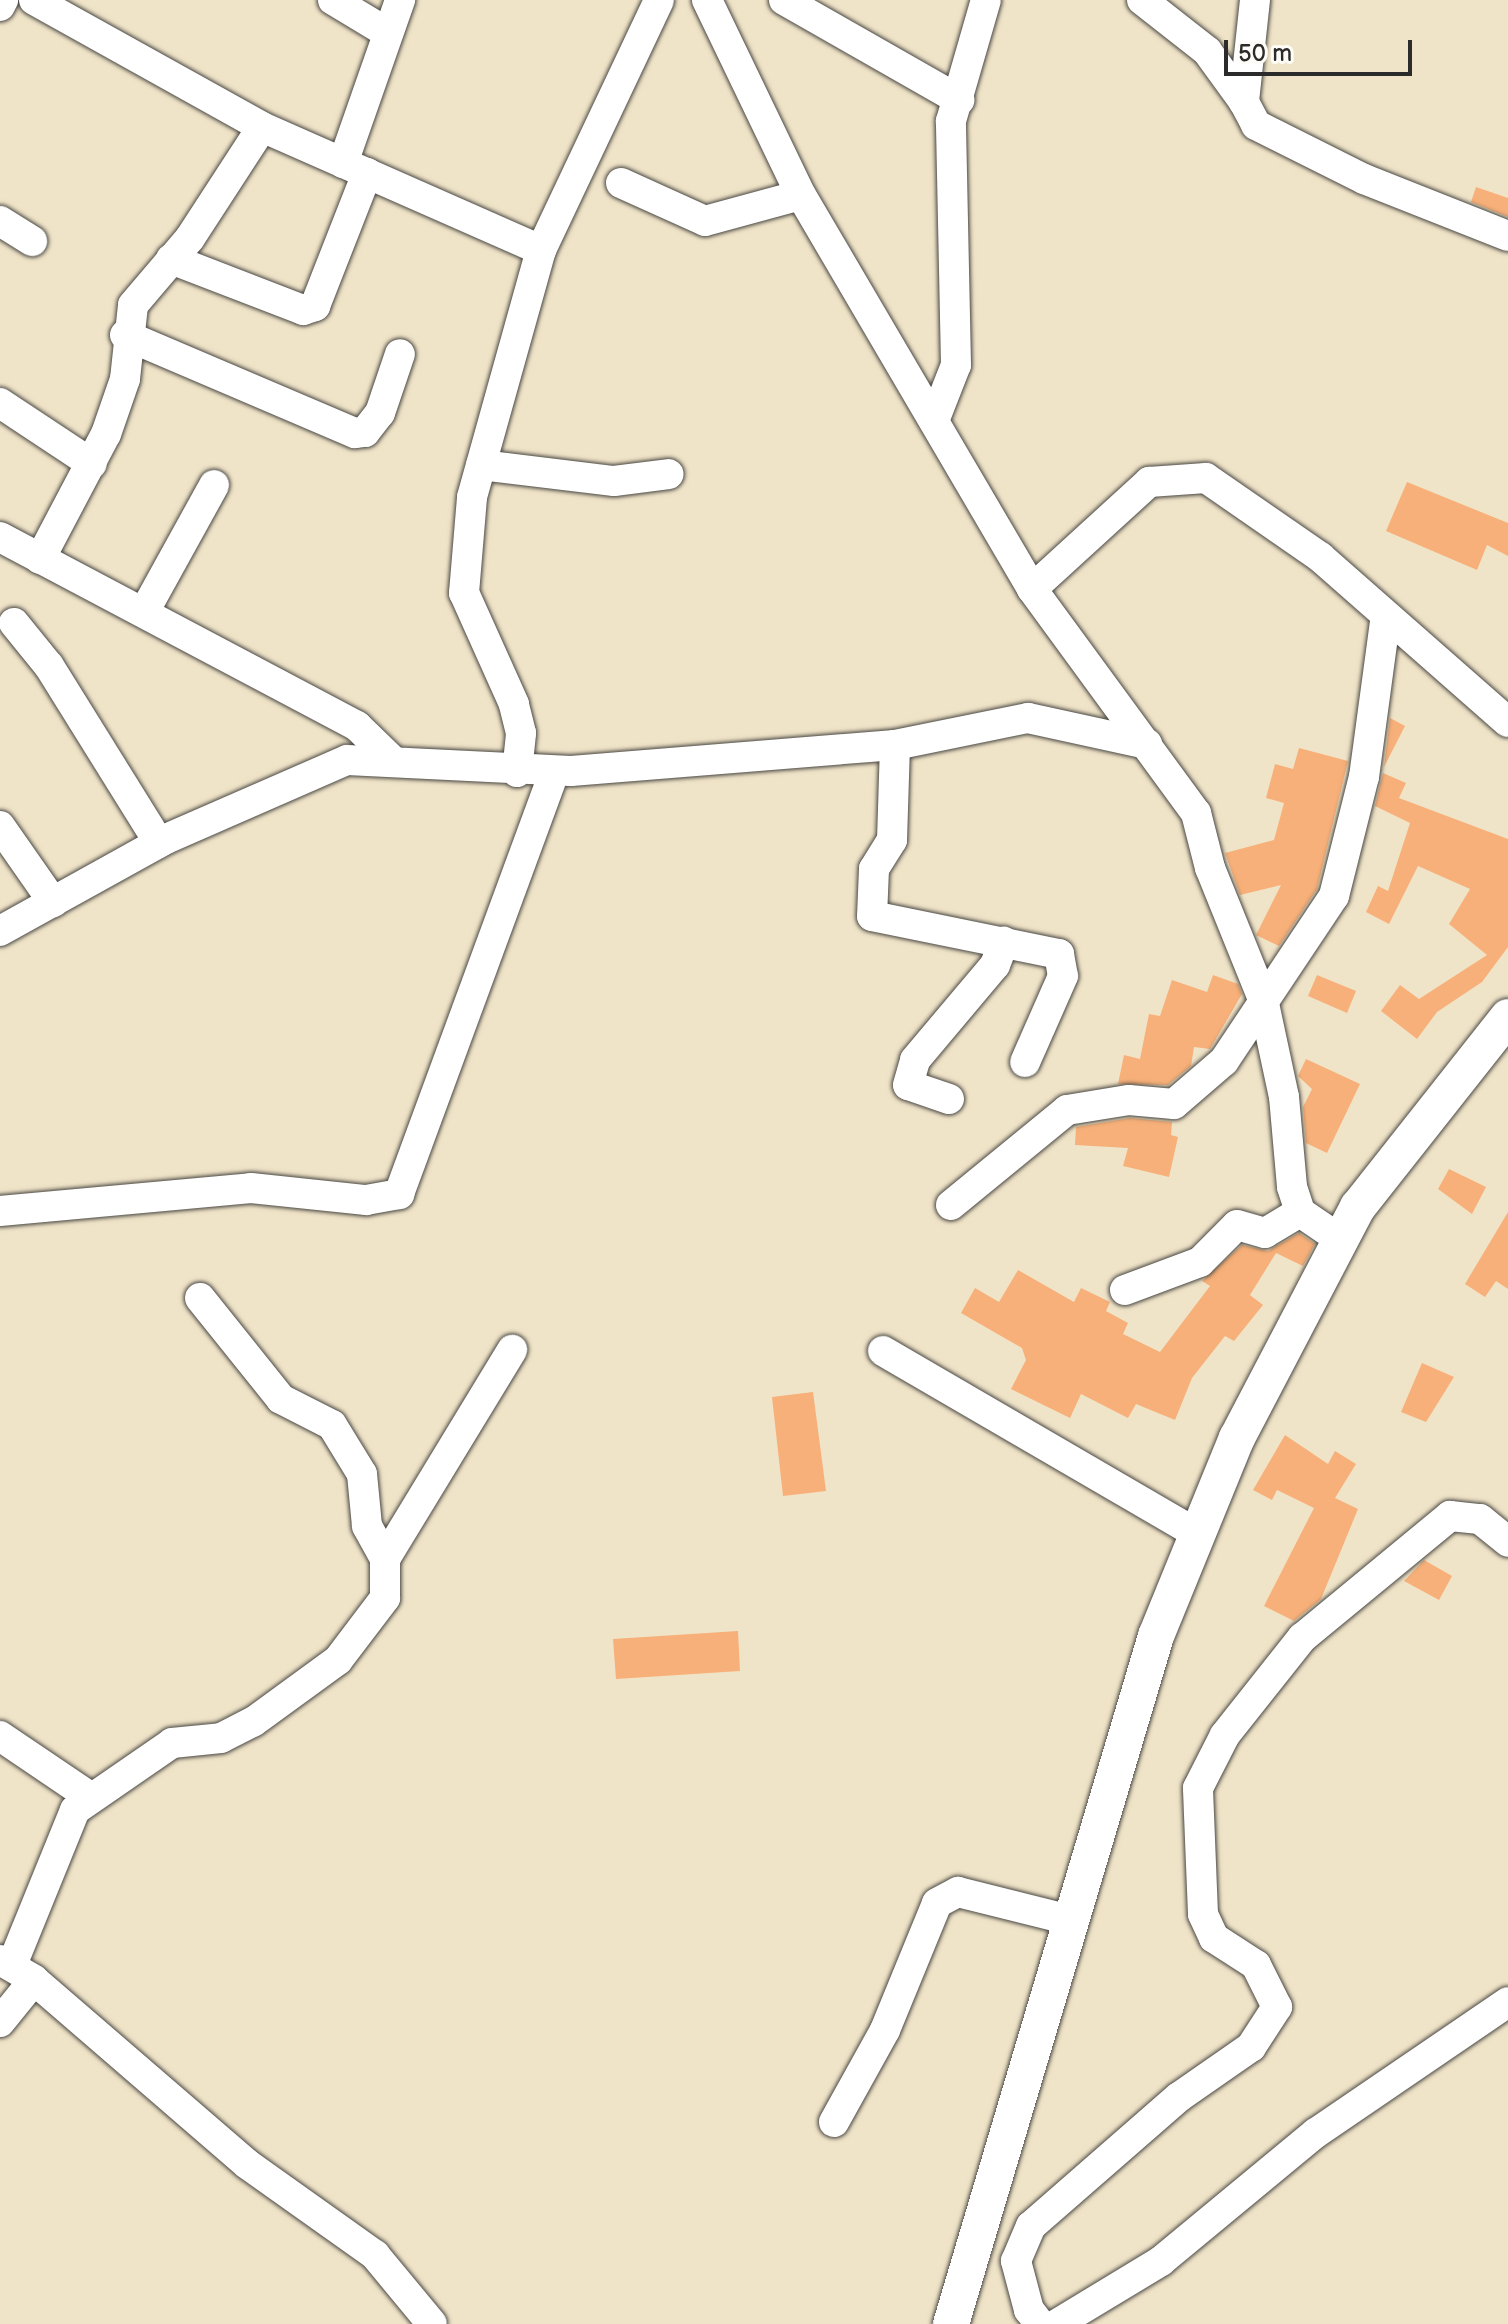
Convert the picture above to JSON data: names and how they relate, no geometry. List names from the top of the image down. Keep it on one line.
{"scale_bar":"50 m"}
